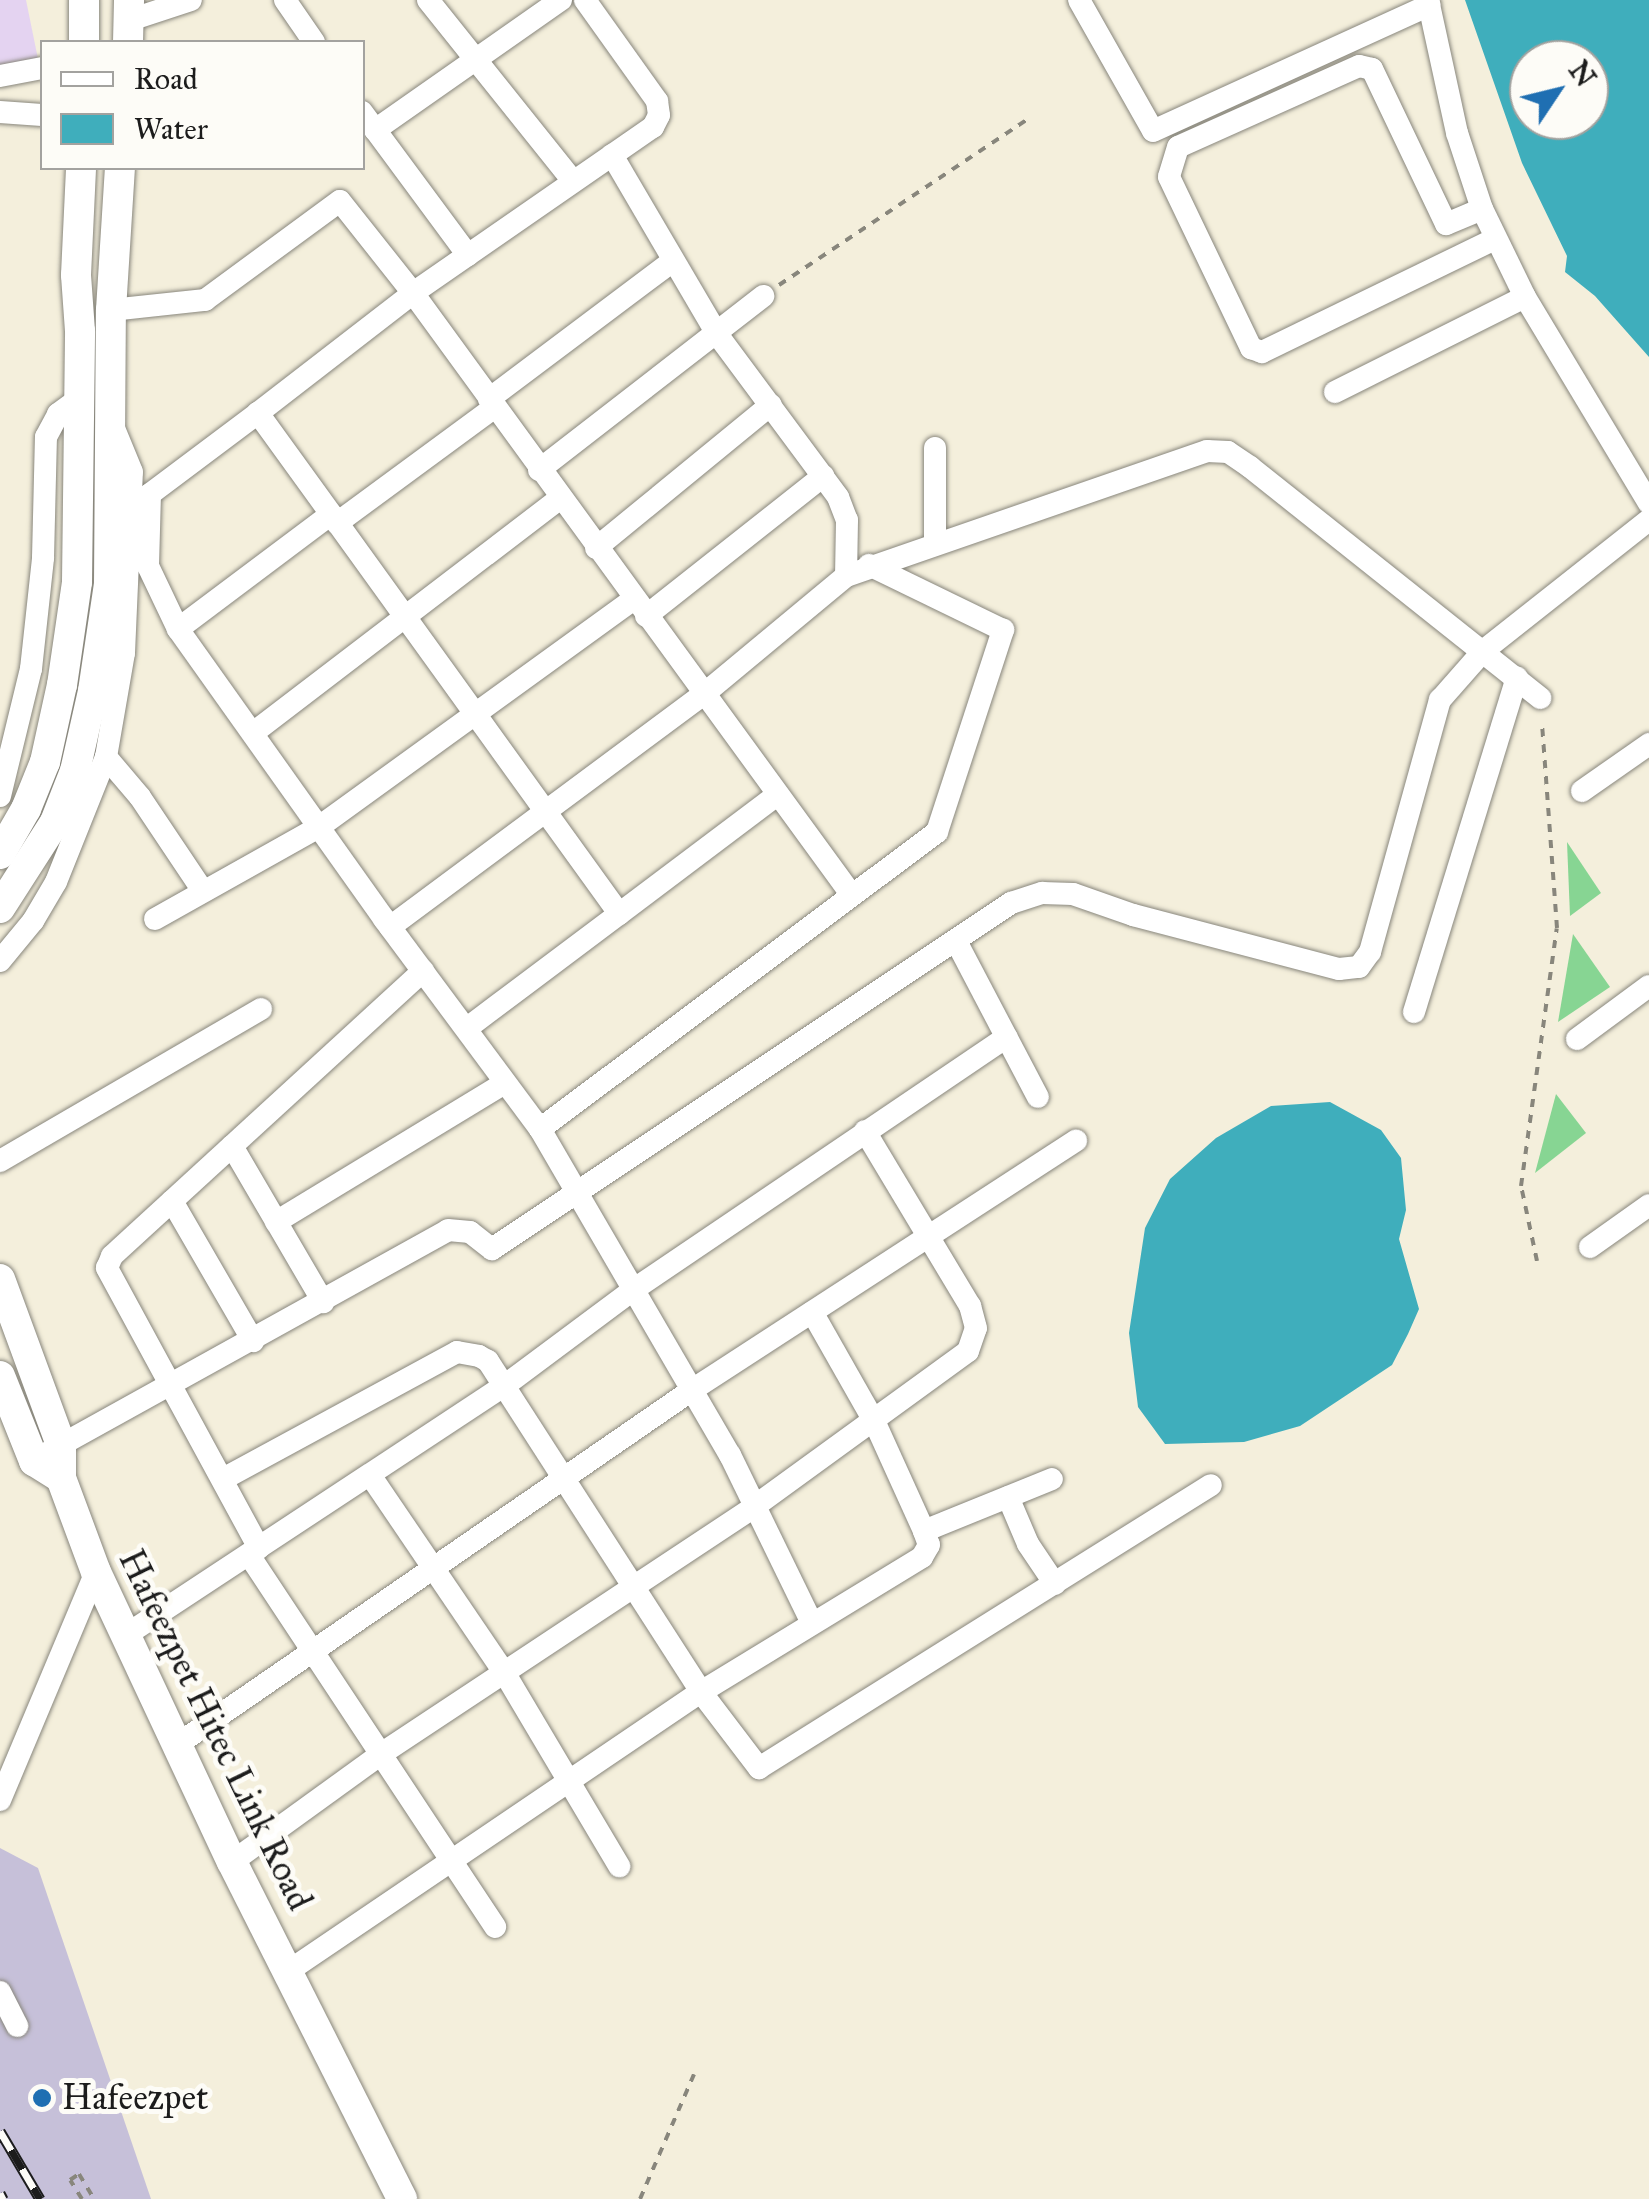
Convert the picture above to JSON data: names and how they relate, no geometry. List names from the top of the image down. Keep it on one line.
{"streets":{"main road":["Hafeezpet Hitec Link Road"]},"places":["Hafeezpet"],"legend":["Road","Water"],"north":"top right"}
